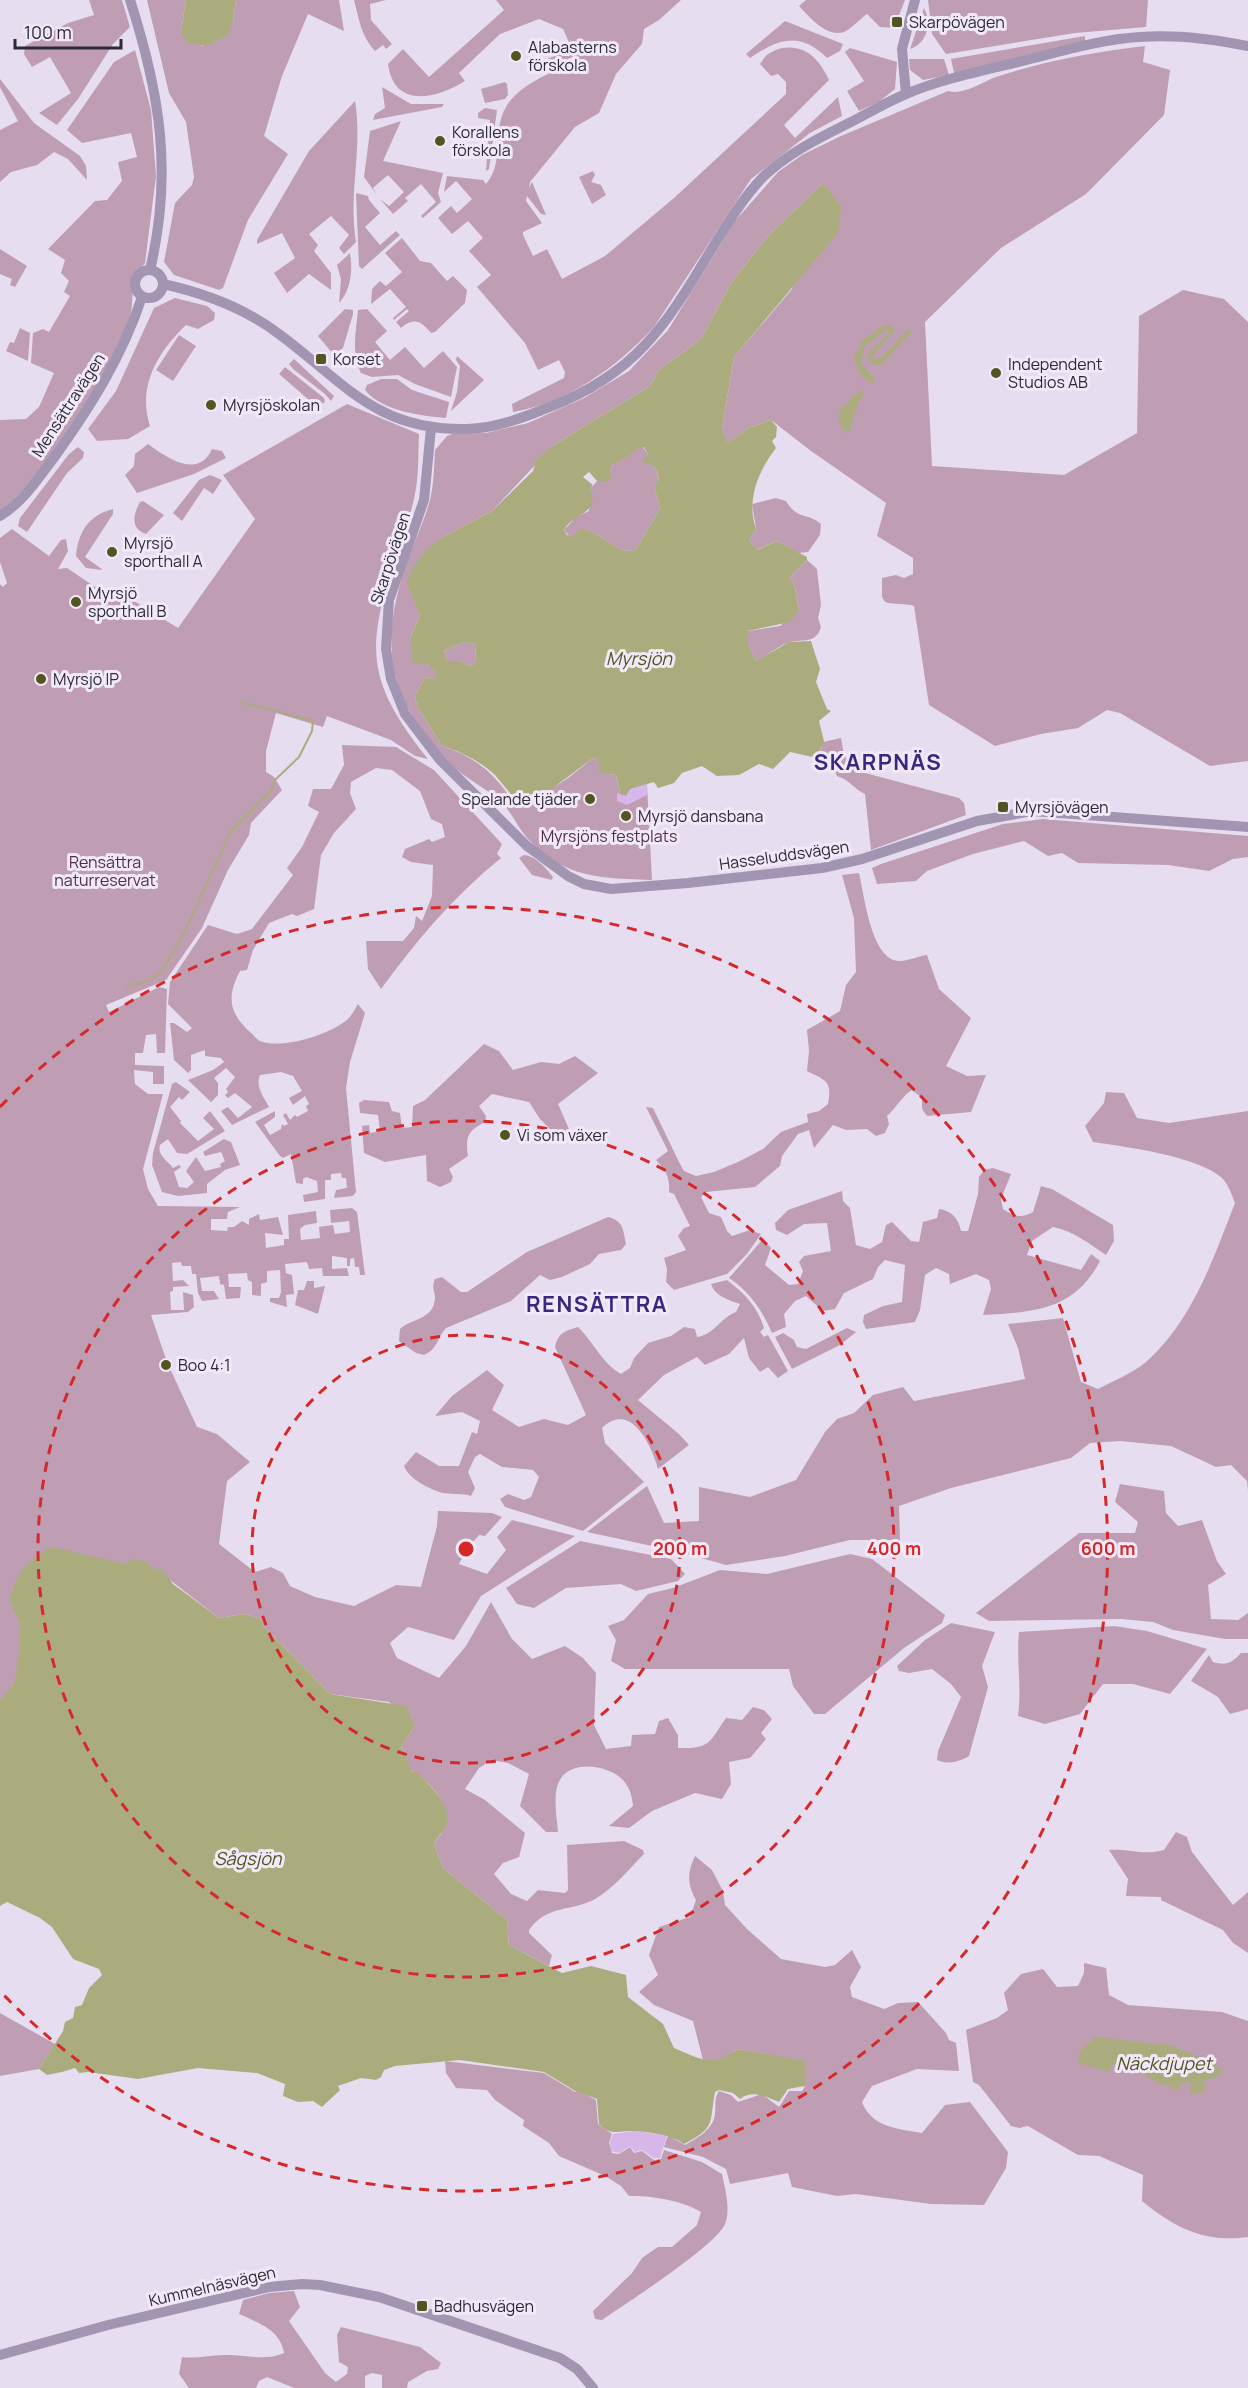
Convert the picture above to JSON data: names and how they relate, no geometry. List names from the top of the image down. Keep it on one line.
{"streets":{"street":["Mensättravägen","Skarpövägen","Hasseluddsvägen","Kummelnäsvägen"]},"crossings":[["Skarpövägen","Hasseluddsvägen"]],"districts":["SKARPNÄS","RENSÄTTRA"],"water":["Myrsjön","Sågsjön","Näckdjupet"],"parks":["Myrsjöns festplats","Rensättra naturreservat"],"places":{"transit":["Skarpövägen","Korset","Myrsjövägen","Badhusvägen"],"other":["Alabasterns förskola","Korallens förskola","Independent Studios AB","Myrsjöskolan","Myrsjö sporthall A","Myrsjö sporthall B","Myrsjö IP","Spelande tjäder","Myrsjö dansbana","Vi som växer","Boo 4:1"]},"scale_bar":"100 m","rings":["200 m","400 m","600 m"]}
